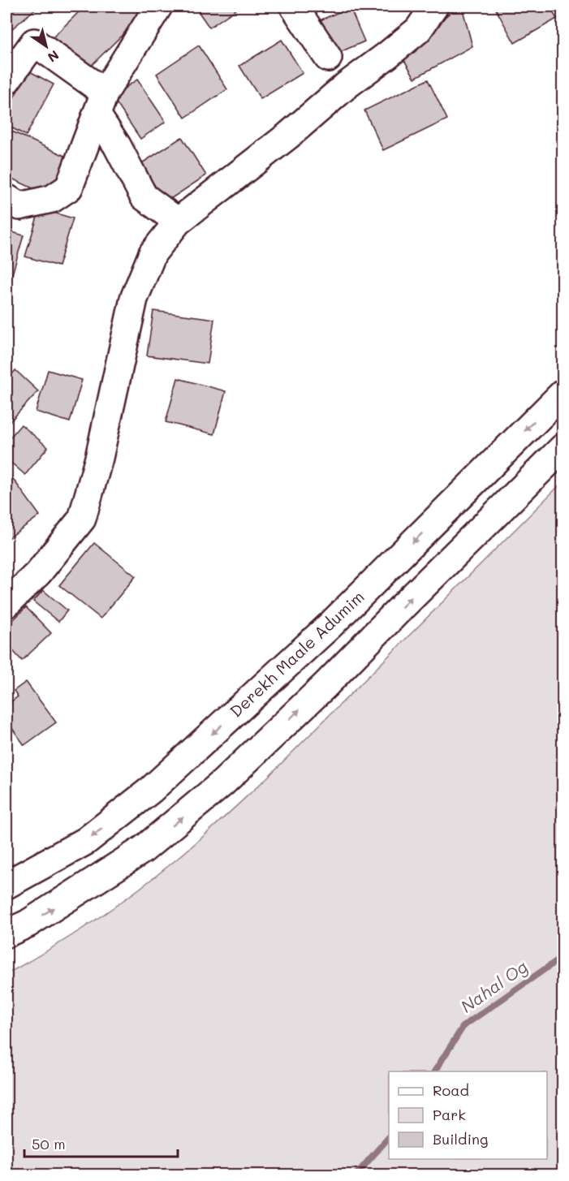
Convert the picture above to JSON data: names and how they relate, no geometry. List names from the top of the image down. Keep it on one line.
{"streets":{"main road":["Derekh Maale Adumim"]},"water":["Nahal Og"],"legend":["Road","Park","Building"],"scale_bar":"50 m","north":"bottom right"}
